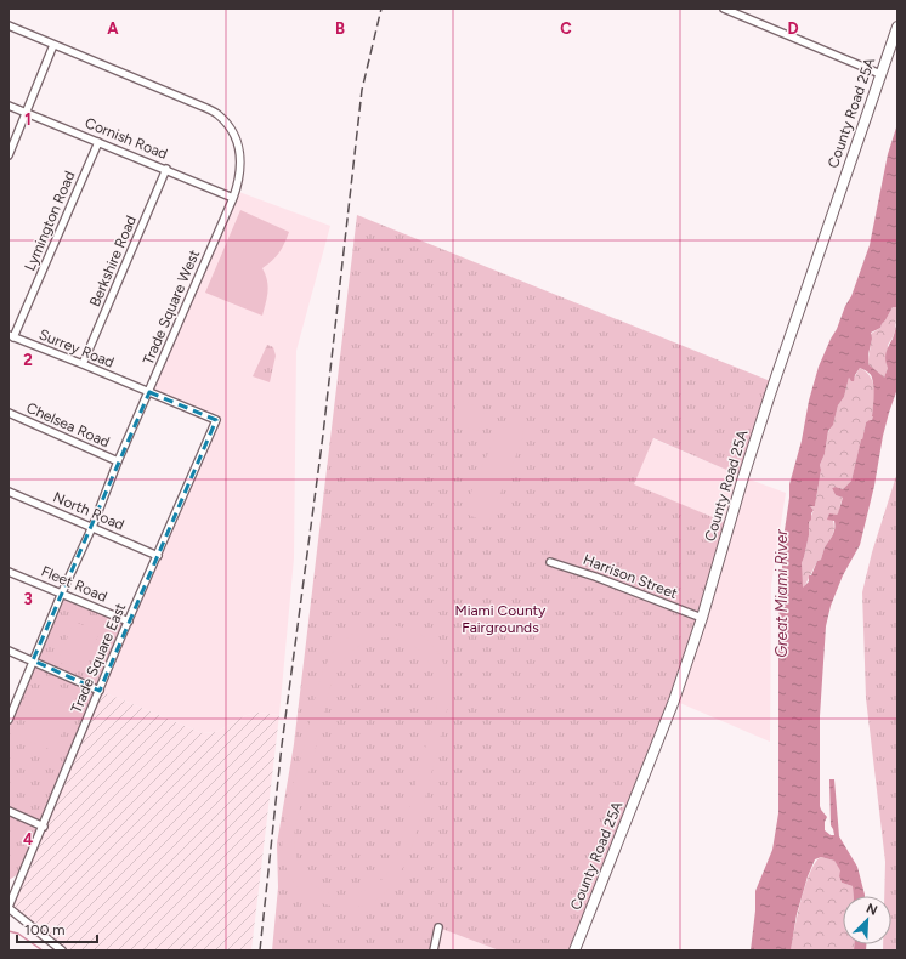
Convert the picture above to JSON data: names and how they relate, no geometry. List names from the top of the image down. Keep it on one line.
{"streets":{"main road":["County Road 25A"],"street":["Cornish Road","Lymington Road","Berkshire Road","Trade Square West","Surrey Road","Chelsea Road","North Road","Harrison Street","Fleet Road","Trade Square East"]},"crossings":[["County Road 25A","Harrison Street"],["Cornish Road","Lymington Road"],["Cornish Road","Berkshire Road"],["Cornish Road","Trade Square West"],["Lymington Road","Surrey Road"],["Berkshire Road","Surrey Road"],["Trade Square West","Surrey Road"],["Trade Square West","Chelsea Road"],["Trade Square West","North Road"],["Trade Square West","Fleet Road"],["Surrey Road","Trade Square East"],["North Road","Trade Square East"],["Fleet Road","Trade Square East"]],"water":["Great Miami River"],"parks":["Miami County Fairgrounds"],"scale_bar":"100 m","north":"top right","grid":{"columns":["A","B","C","D"],"rows":["1","2","3","4"]}}
